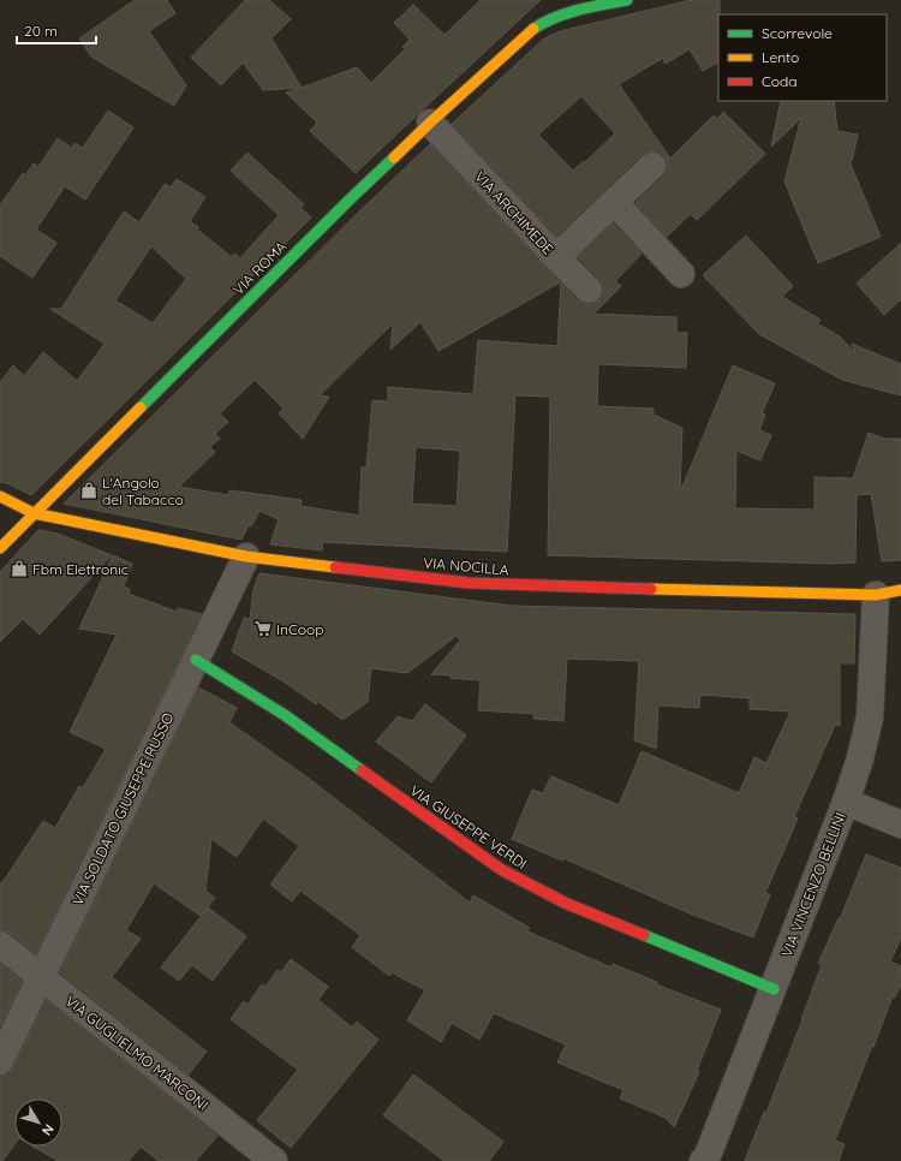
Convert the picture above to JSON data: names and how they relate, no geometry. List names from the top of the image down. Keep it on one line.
{"streets":{"street":["VIA ARCHIMEDE","VIA ROMA","VIA NOCILLA","VIA SOLDATO GIUSEPPE RUSSO","VIA GIUSEPPE VERDI","VIA VINCENZO BELLINI","VIA GUGLIELMO MARCONI"]},"crossings":[["VIA ARCHIMEDE","VIA ROMA"],["VIA ROMA","VIA NOCILLA"],["VIA NOCILLA","VIA SOLDATO GIUSEPPE RUSSO"],["VIA NOCILLA","VIA VINCENZO BELLINI"],["VIA SOLDATO GIUSEPPE RUSSO","VIA GIUSEPPE VERDI"],["VIA SOLDATO GIUSEPPE RUSSO","VIA GUGLIELMO MARCONI"],["VIA GIUSEPPE VERDI","VIA VINCENZO BELLINI"]],"places":{"shop":["L'Angolo del Tabacco","Fbm Elettronic"],"supermarket":["InCoop"]},"legend":["Scorrevole","Lento","Coda"],"scale_bar":"20 m","north":"bottom right"}
